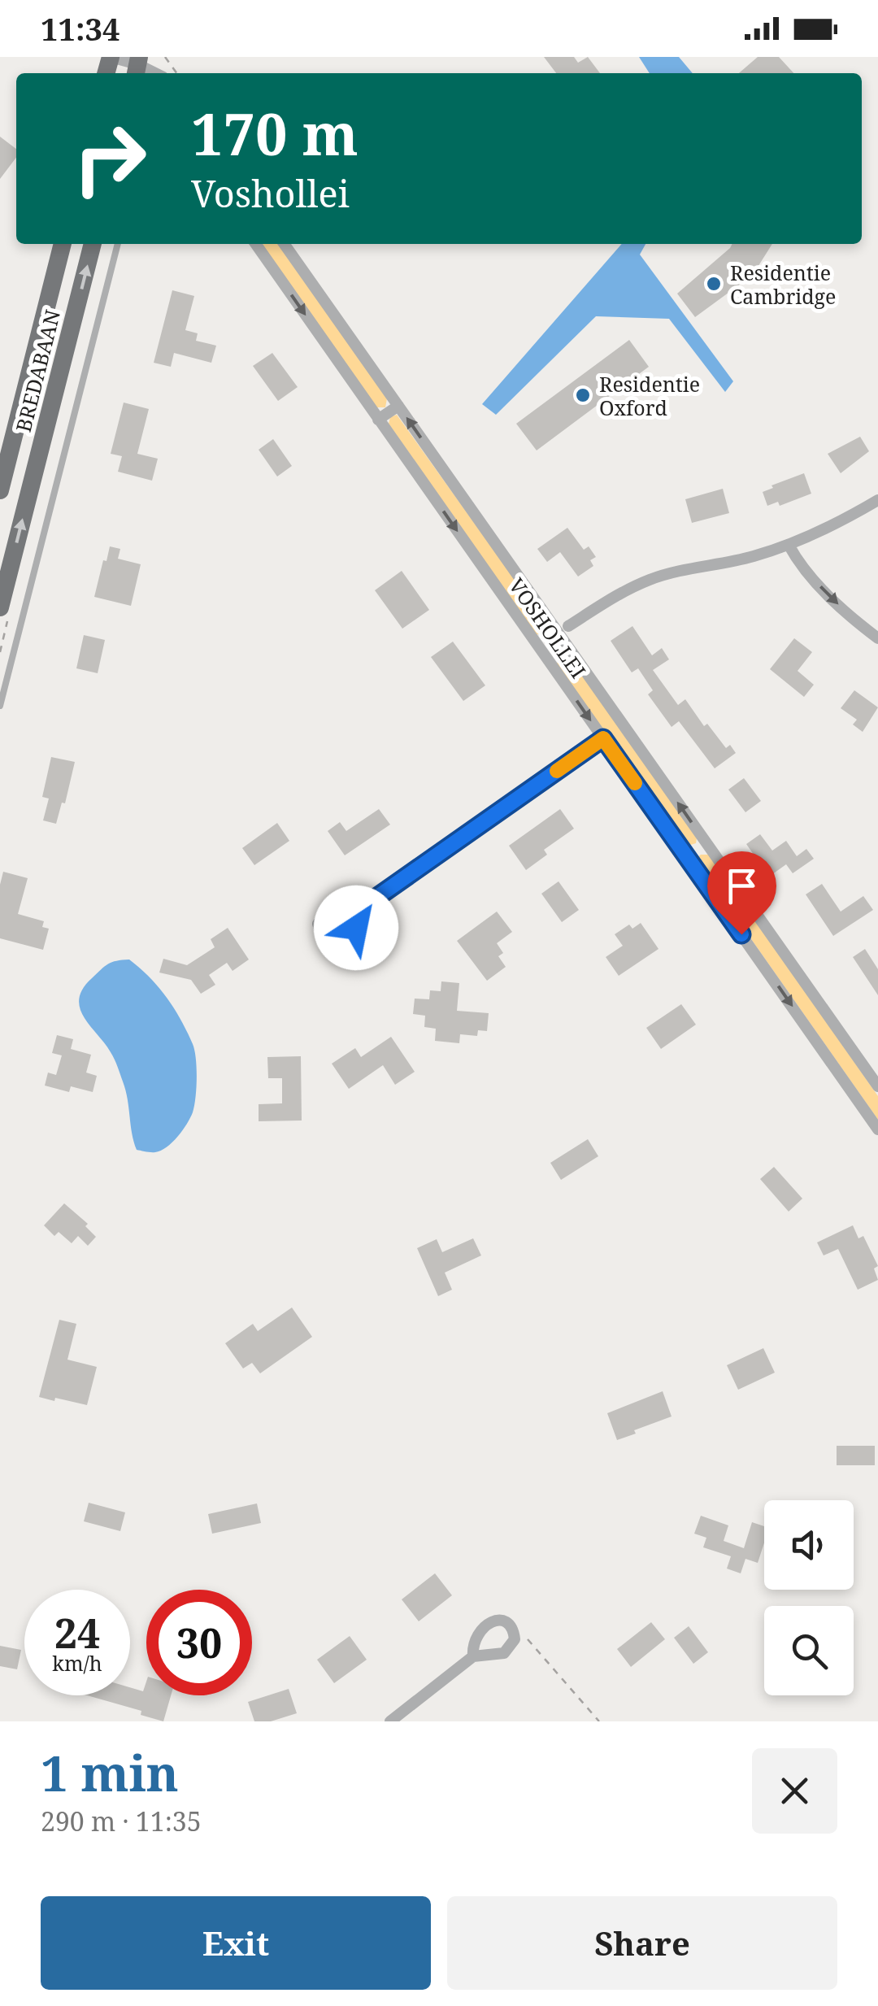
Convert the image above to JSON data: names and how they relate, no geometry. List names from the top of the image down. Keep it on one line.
{"streets":{"main road":["BREDABAAN"],"street":["VOSHOLLEI"]},"places":["Residentie Cambridge","Residentie Oxford"],"page":{"status":"11:34","turn":["170 m","Voshollei"],"speed":"24 km/h","limit":"30","heading":["1 min","290 m · 11:35"],"buttons":["Exit","Share"]}}
